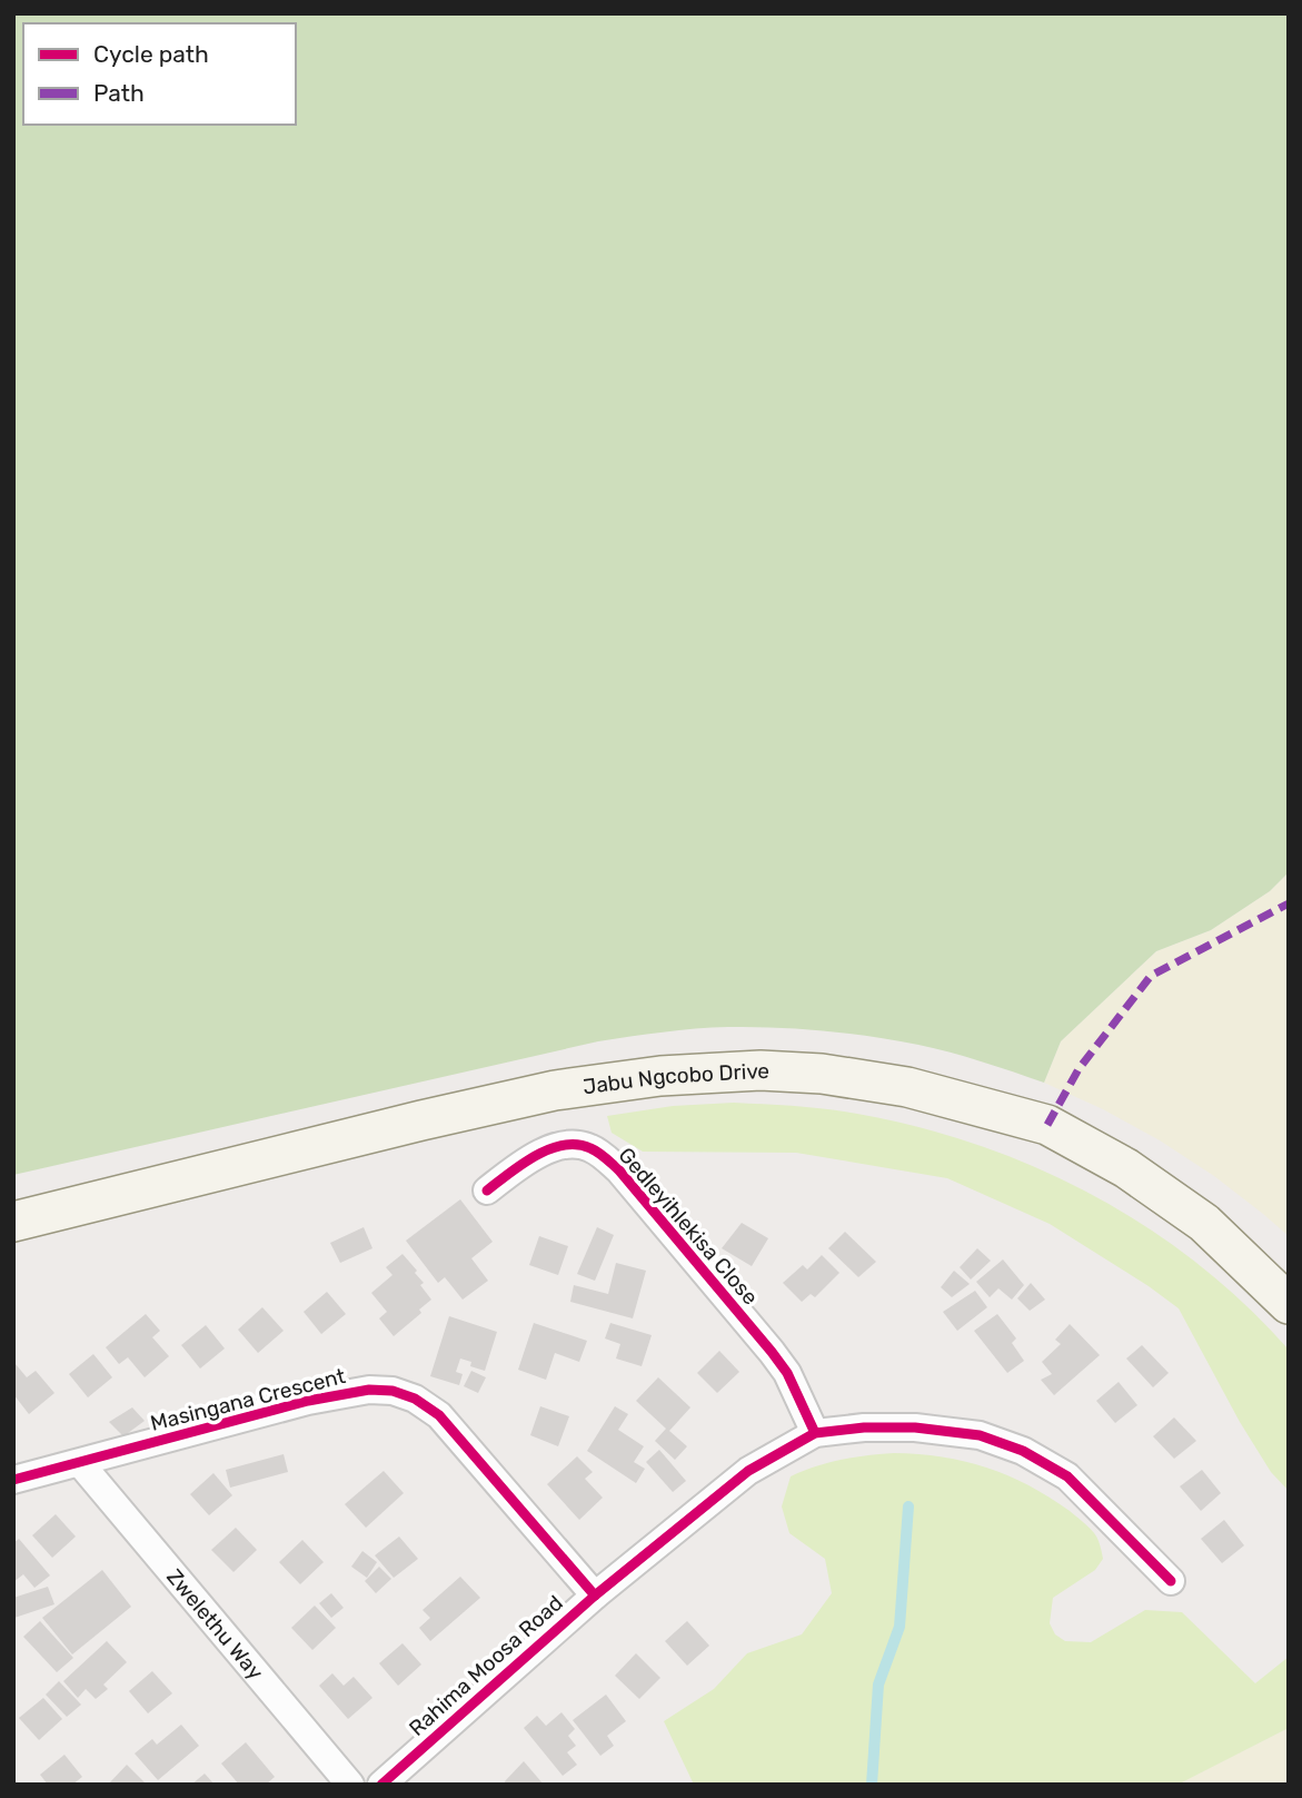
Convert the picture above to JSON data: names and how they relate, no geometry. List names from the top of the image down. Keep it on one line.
{"streets":{"main road":["Jabu Ngcobo Drive"],"street":["Gedleyihlekisa Close","Masingana Crescent","Zwelethu Way","Rahima Moosa Road"]},"crossings":[["Gedleyihlekisa Close","Rahima Moosa Road"],["Masingana Crescent","Zwelethu Way"],["Masingana Crescent","Rahima Moosa Road"]],"legend":["Cycle path","Path"]}
